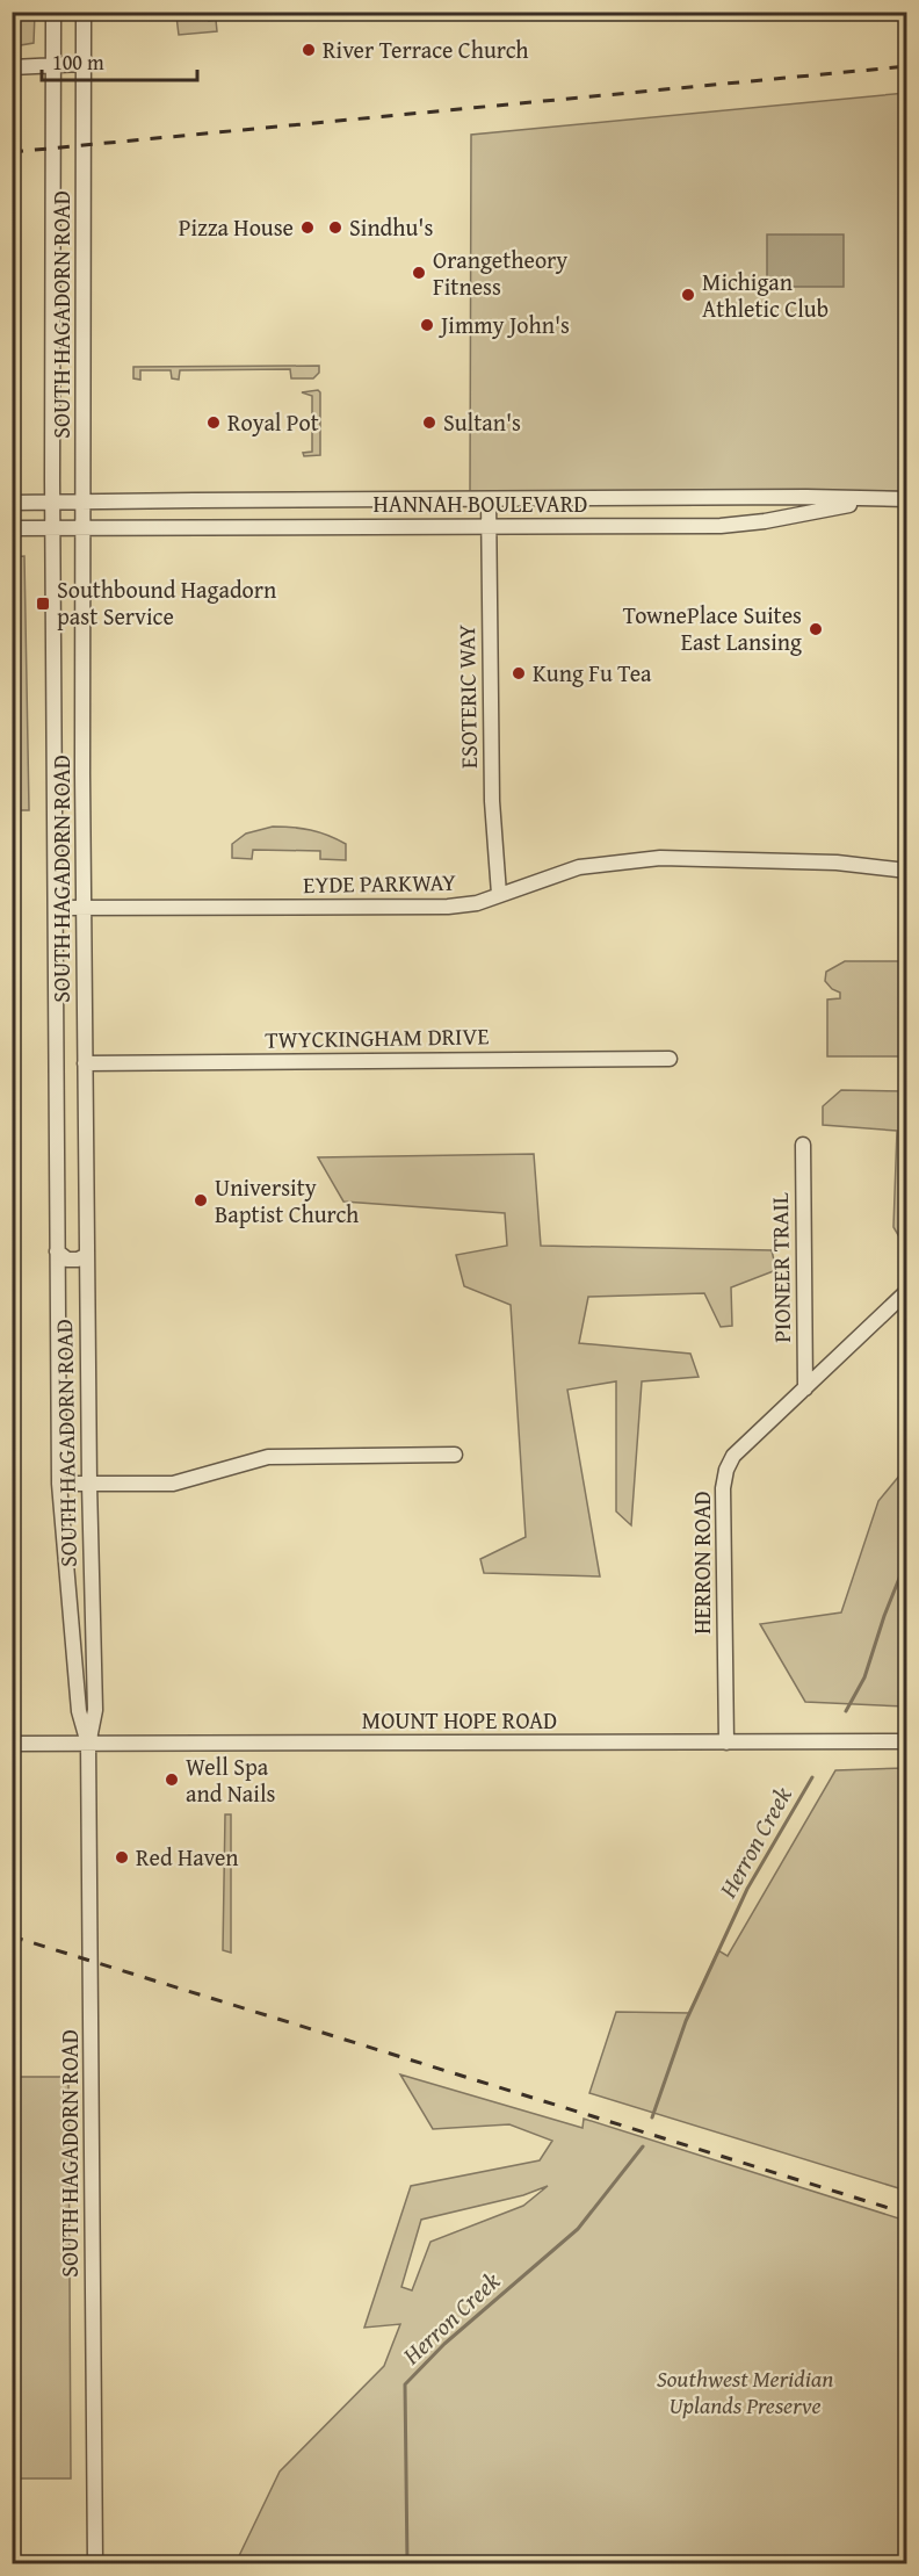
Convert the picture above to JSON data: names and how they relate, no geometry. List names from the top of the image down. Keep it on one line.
{"streets":{"street":["SOUTH HAGADORN ROAD","HANNAH BOULEVARD","ESOTERIC WAY","EYDE PARKWAY","TWYCKINGHAM DRIVE","PIONEER TRAIL","HERRON ROAD","MOUNT HOPE ROAD"]},"crossings":[["SOUTH HAGADORN ROAD","HANNAH BOULEVARD"],["SOUTH HAGADORN ROAD","EYDE PARKWAY"],["SOUTH HAGADORN ROAD","TWYCKINGHAM DRIVE"],["SOUTH HAGADORN ROAD","MOUNT HOPE ROAD"],["HANNAH BOULEVARD","ESOTERIC WAY"],["ESOTERIC WAY","EYDE PARKWAY"],["PIONEER TRAIL","HERRON ROAD"],["HERRON ROAD","MOUNT HOPE ROAD"]],"water":["Herron Creek"],"parks":["Southwest Meridian Uplands Preserve"],"places":{"other":["River Terrace Church","Pizza House","Sindhu's","Orangetheory Fitness","Michigan Athletic Club","Jimmy John's","Royal Pot","Sultan's","TownePlace Suites East Lansing","Kung Fu Tea","University Baptist Church","Well Spa and Nails","Red Haven"],"transit":["Southbound Hagadorn past Service"]},"scale_bar":"100 m"}
